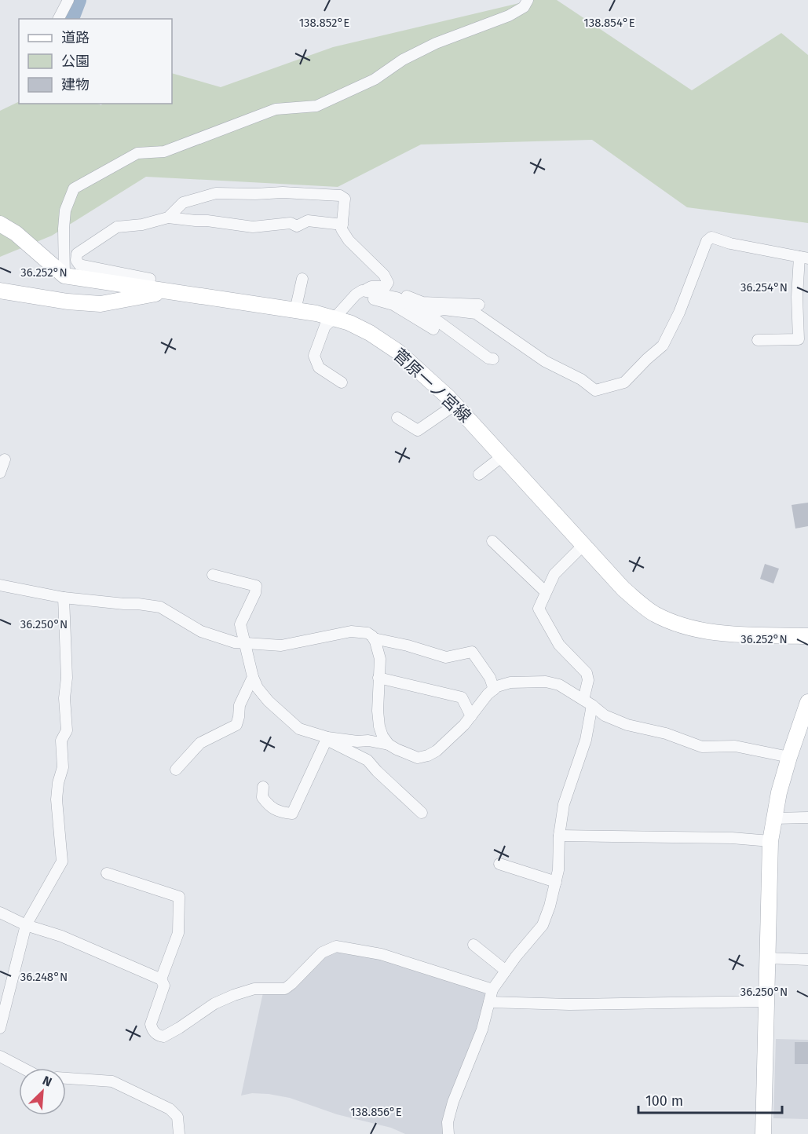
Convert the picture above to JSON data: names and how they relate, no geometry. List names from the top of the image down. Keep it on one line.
{"streets":{"main road":["菅原一ノ宮線"]},"legend":["道路","公園","建物"],"scale_bar":"100 m","north":"top right","coordinates":["138.852°E","138.854°E","36.252°N","36.254°N","36.250°N","36.248°N","138.856°E"]}
